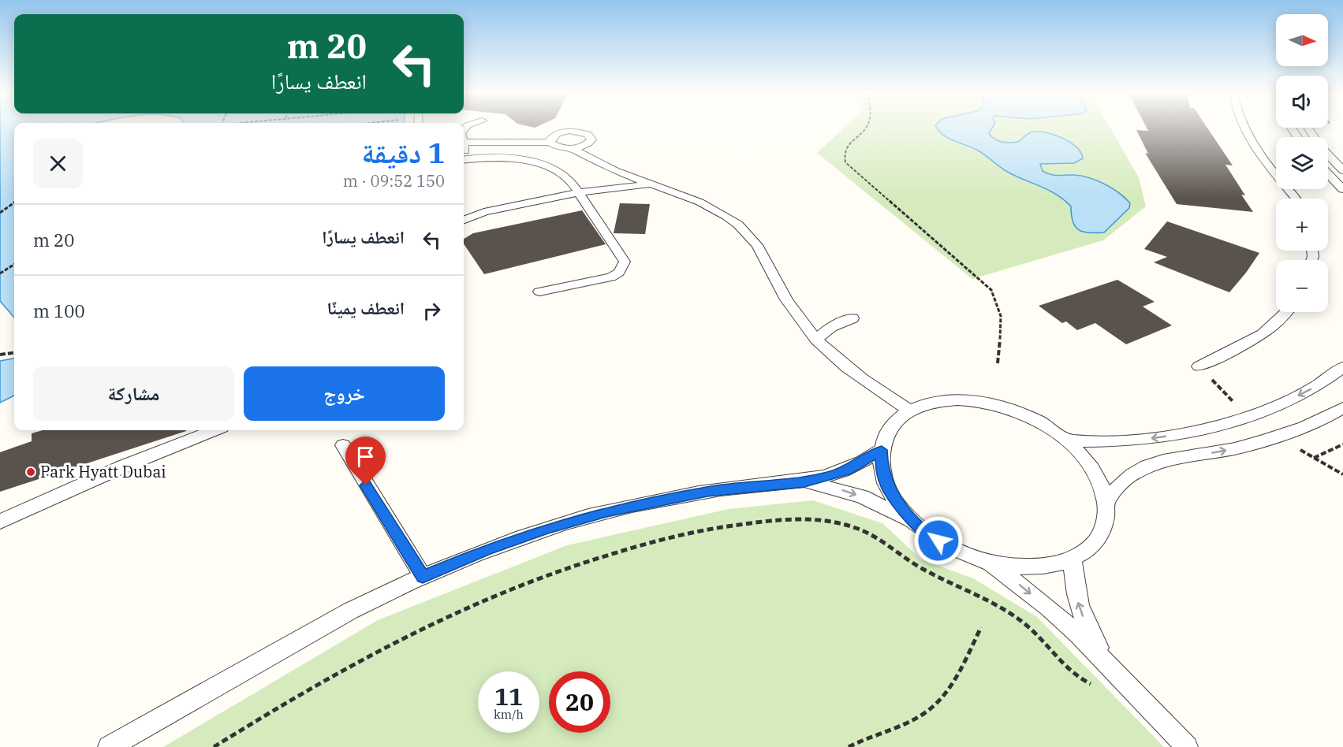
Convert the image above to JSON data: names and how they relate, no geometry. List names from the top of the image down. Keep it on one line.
{"places":["Park Hyatt Dubai"],"north":"right","page":{"map_buttons":["+","−"],"turn":["20 m","انعطف يسارًا"],"heading":["1 دقيقة","150 m · 09:52"],"list":[{"name":"انعطف يسارًا","value":"20 m"},{"name":"انعطف يمينًا","value":"100 m"}],"buttons":["خروج","مشاركة"],"speed":"11 km/h","limit":"20"}}
